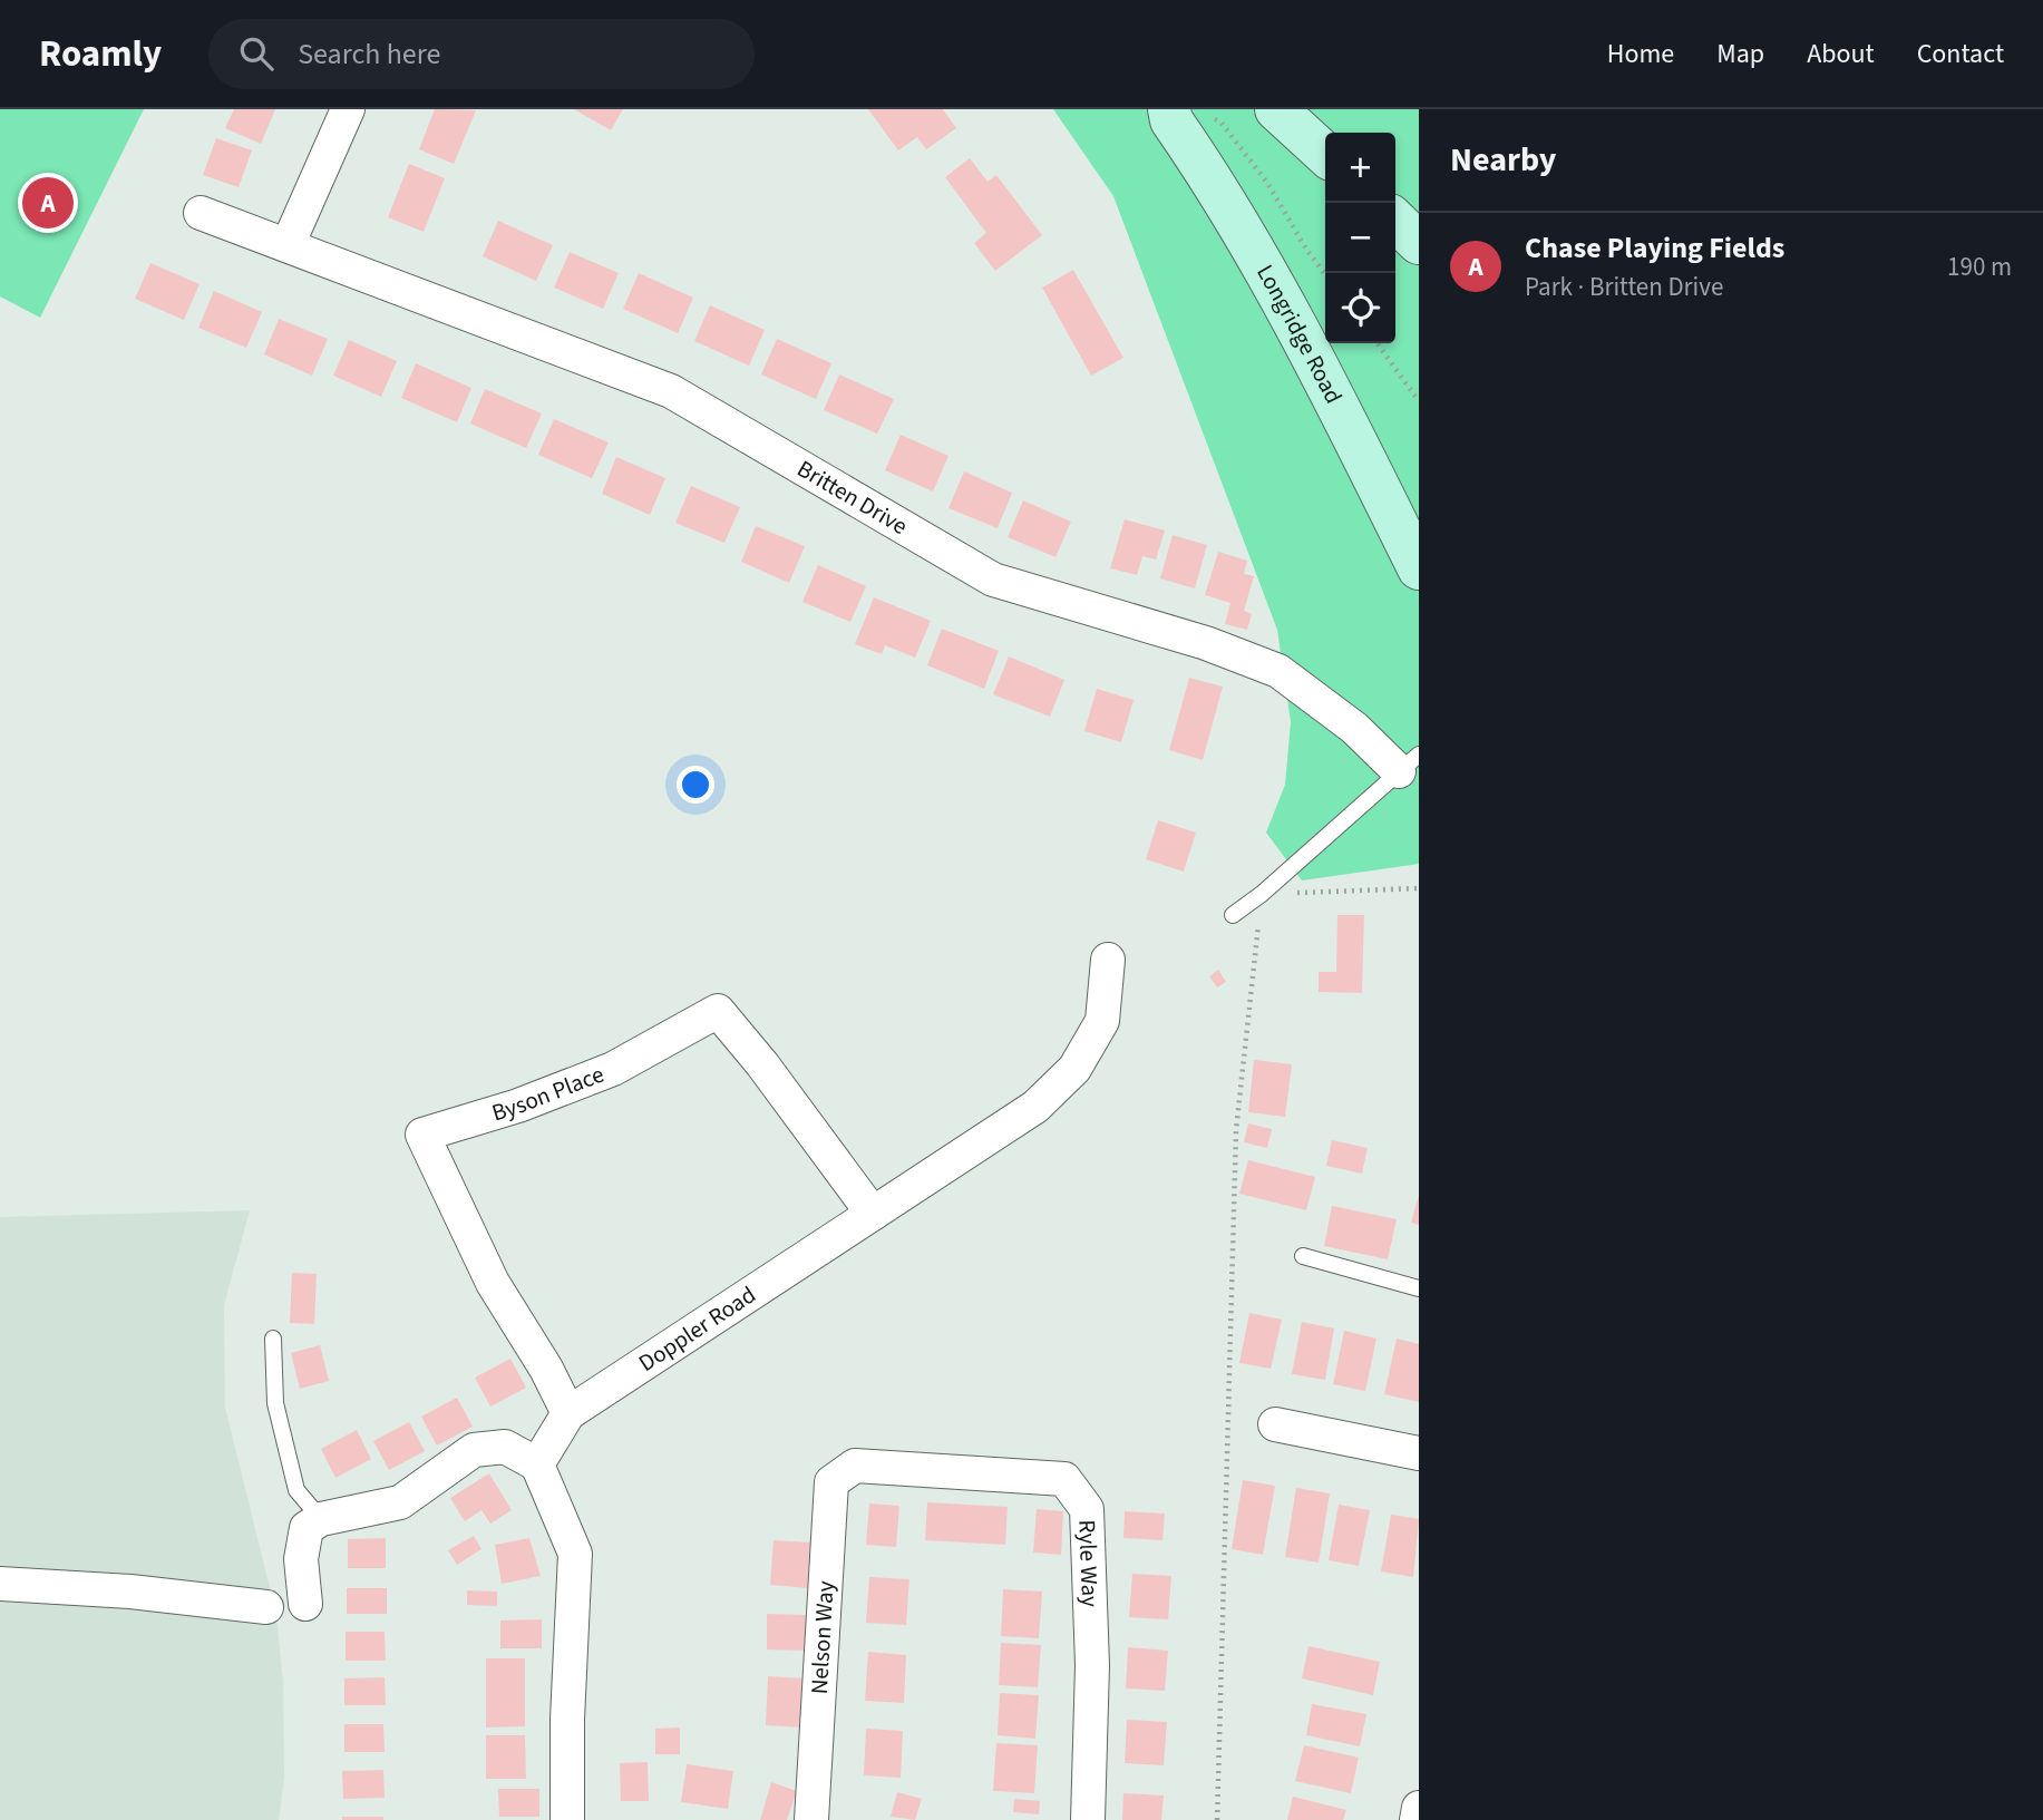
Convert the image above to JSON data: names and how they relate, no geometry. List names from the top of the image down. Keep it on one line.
{"streets":{"street":["Longridge Road","Britten Drive","Byson Place","Doppler Road","Ryle Way","Nelson Way"]},"crossings":[["Byson Place","Doppler Road"],["Ryle Way","Nelson Way"]],"page":{"header":"Roamly","search":"Search here","nav":["Home","Map","About","Contact"],"heading":"Nearby","map_buttons":["+","−"],"pins":"A","list":[{"mark":"A","name":"Chase Playing Fields","note":"Park · Britten Drive","value":"190 m"}]}}
